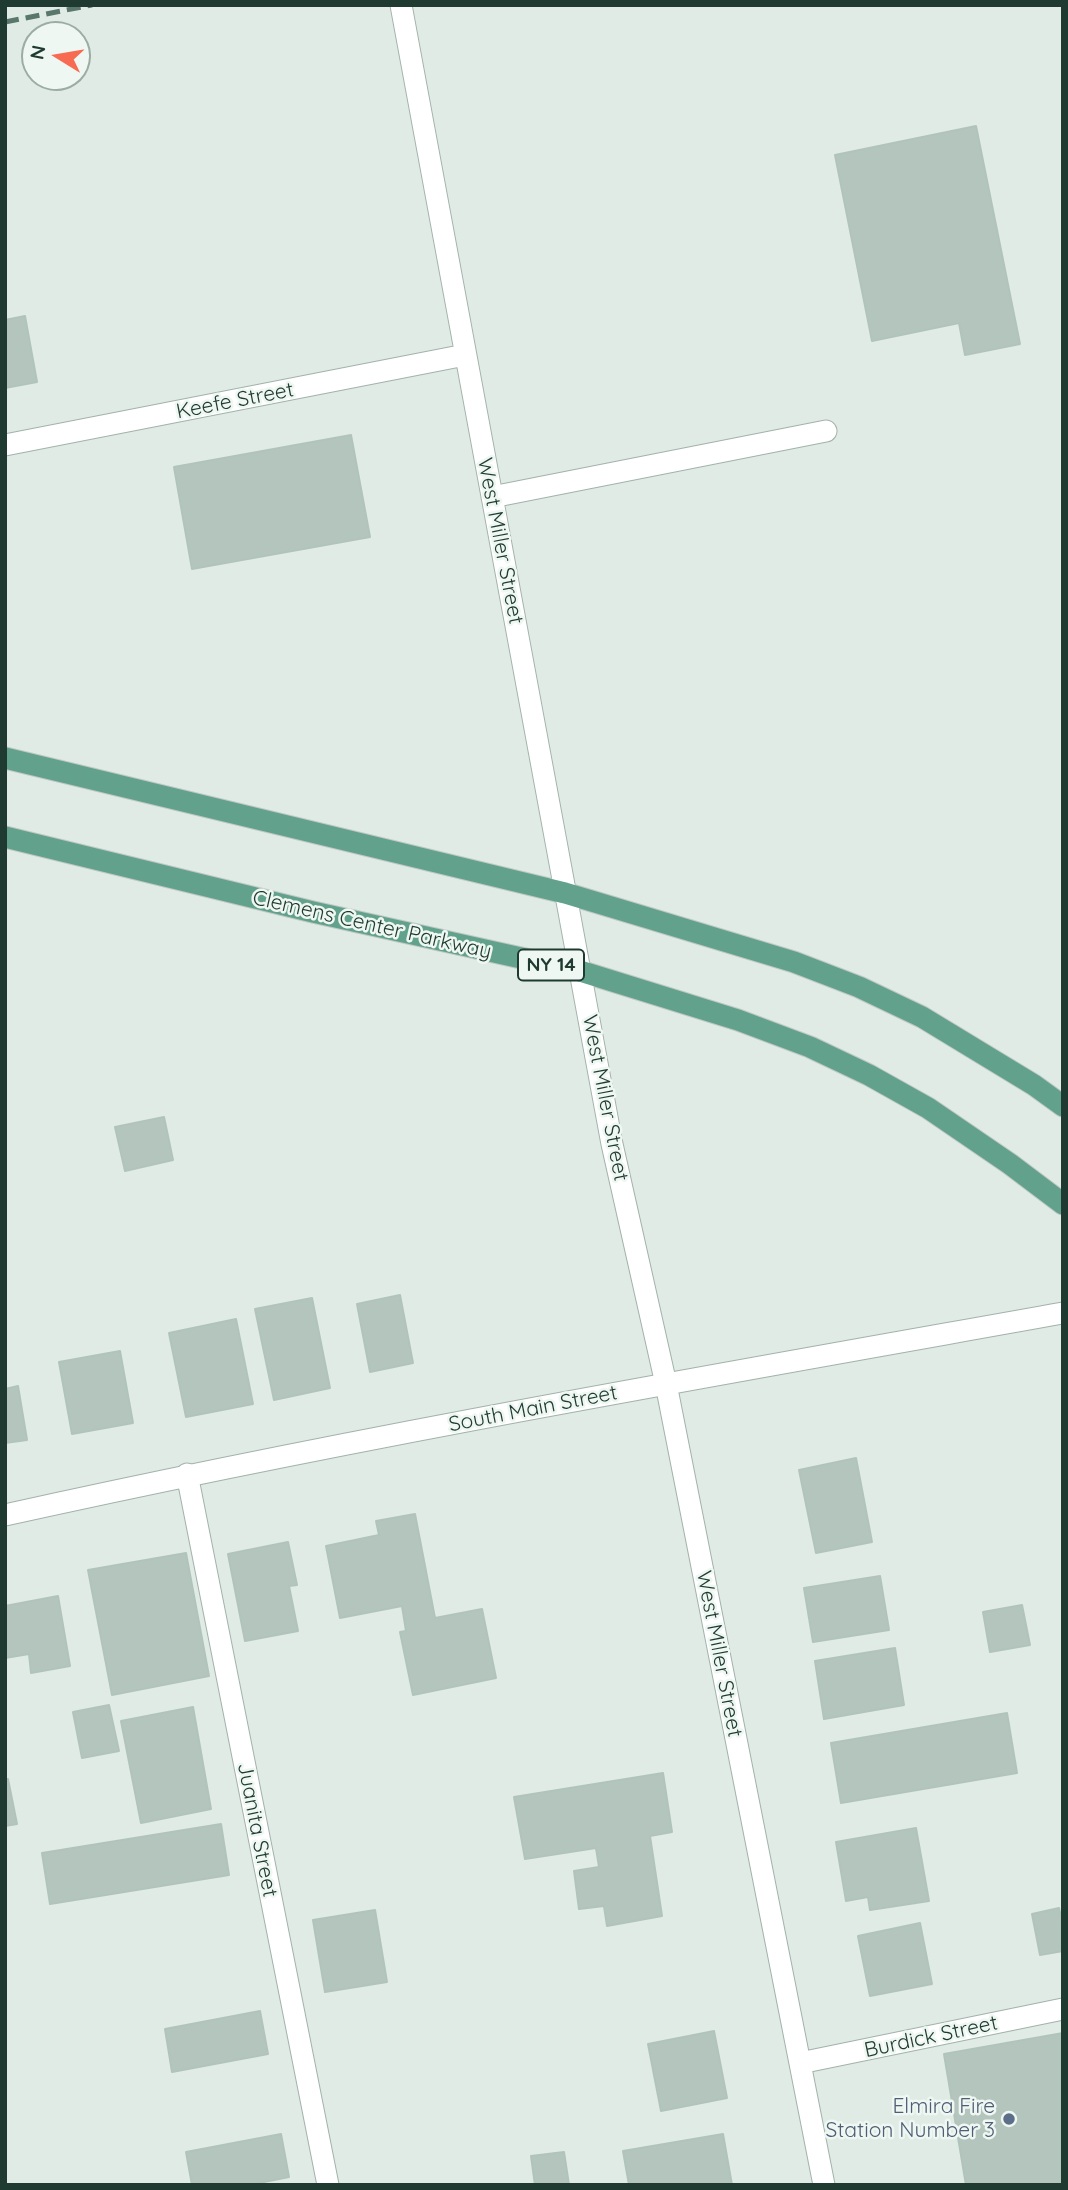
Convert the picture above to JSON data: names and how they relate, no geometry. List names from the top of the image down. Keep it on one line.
{"streets":{"main road":["Clemens Center Parkway","NY 14"],"street":["Keefe Street","West Miller Street","South Main Street","Juanita Street","Burdick Street"]},"crossings":[["Keefe Street","West Miller Street"],["West Miller Street","Clemens Center Parkway"],["West Miller Street","South Main Street"],["West Miller Street","Burdick Street"],["South Main Street","Juanita Street"]],"places":["Elmira Fire Station Number 3"],"north":"left"}
